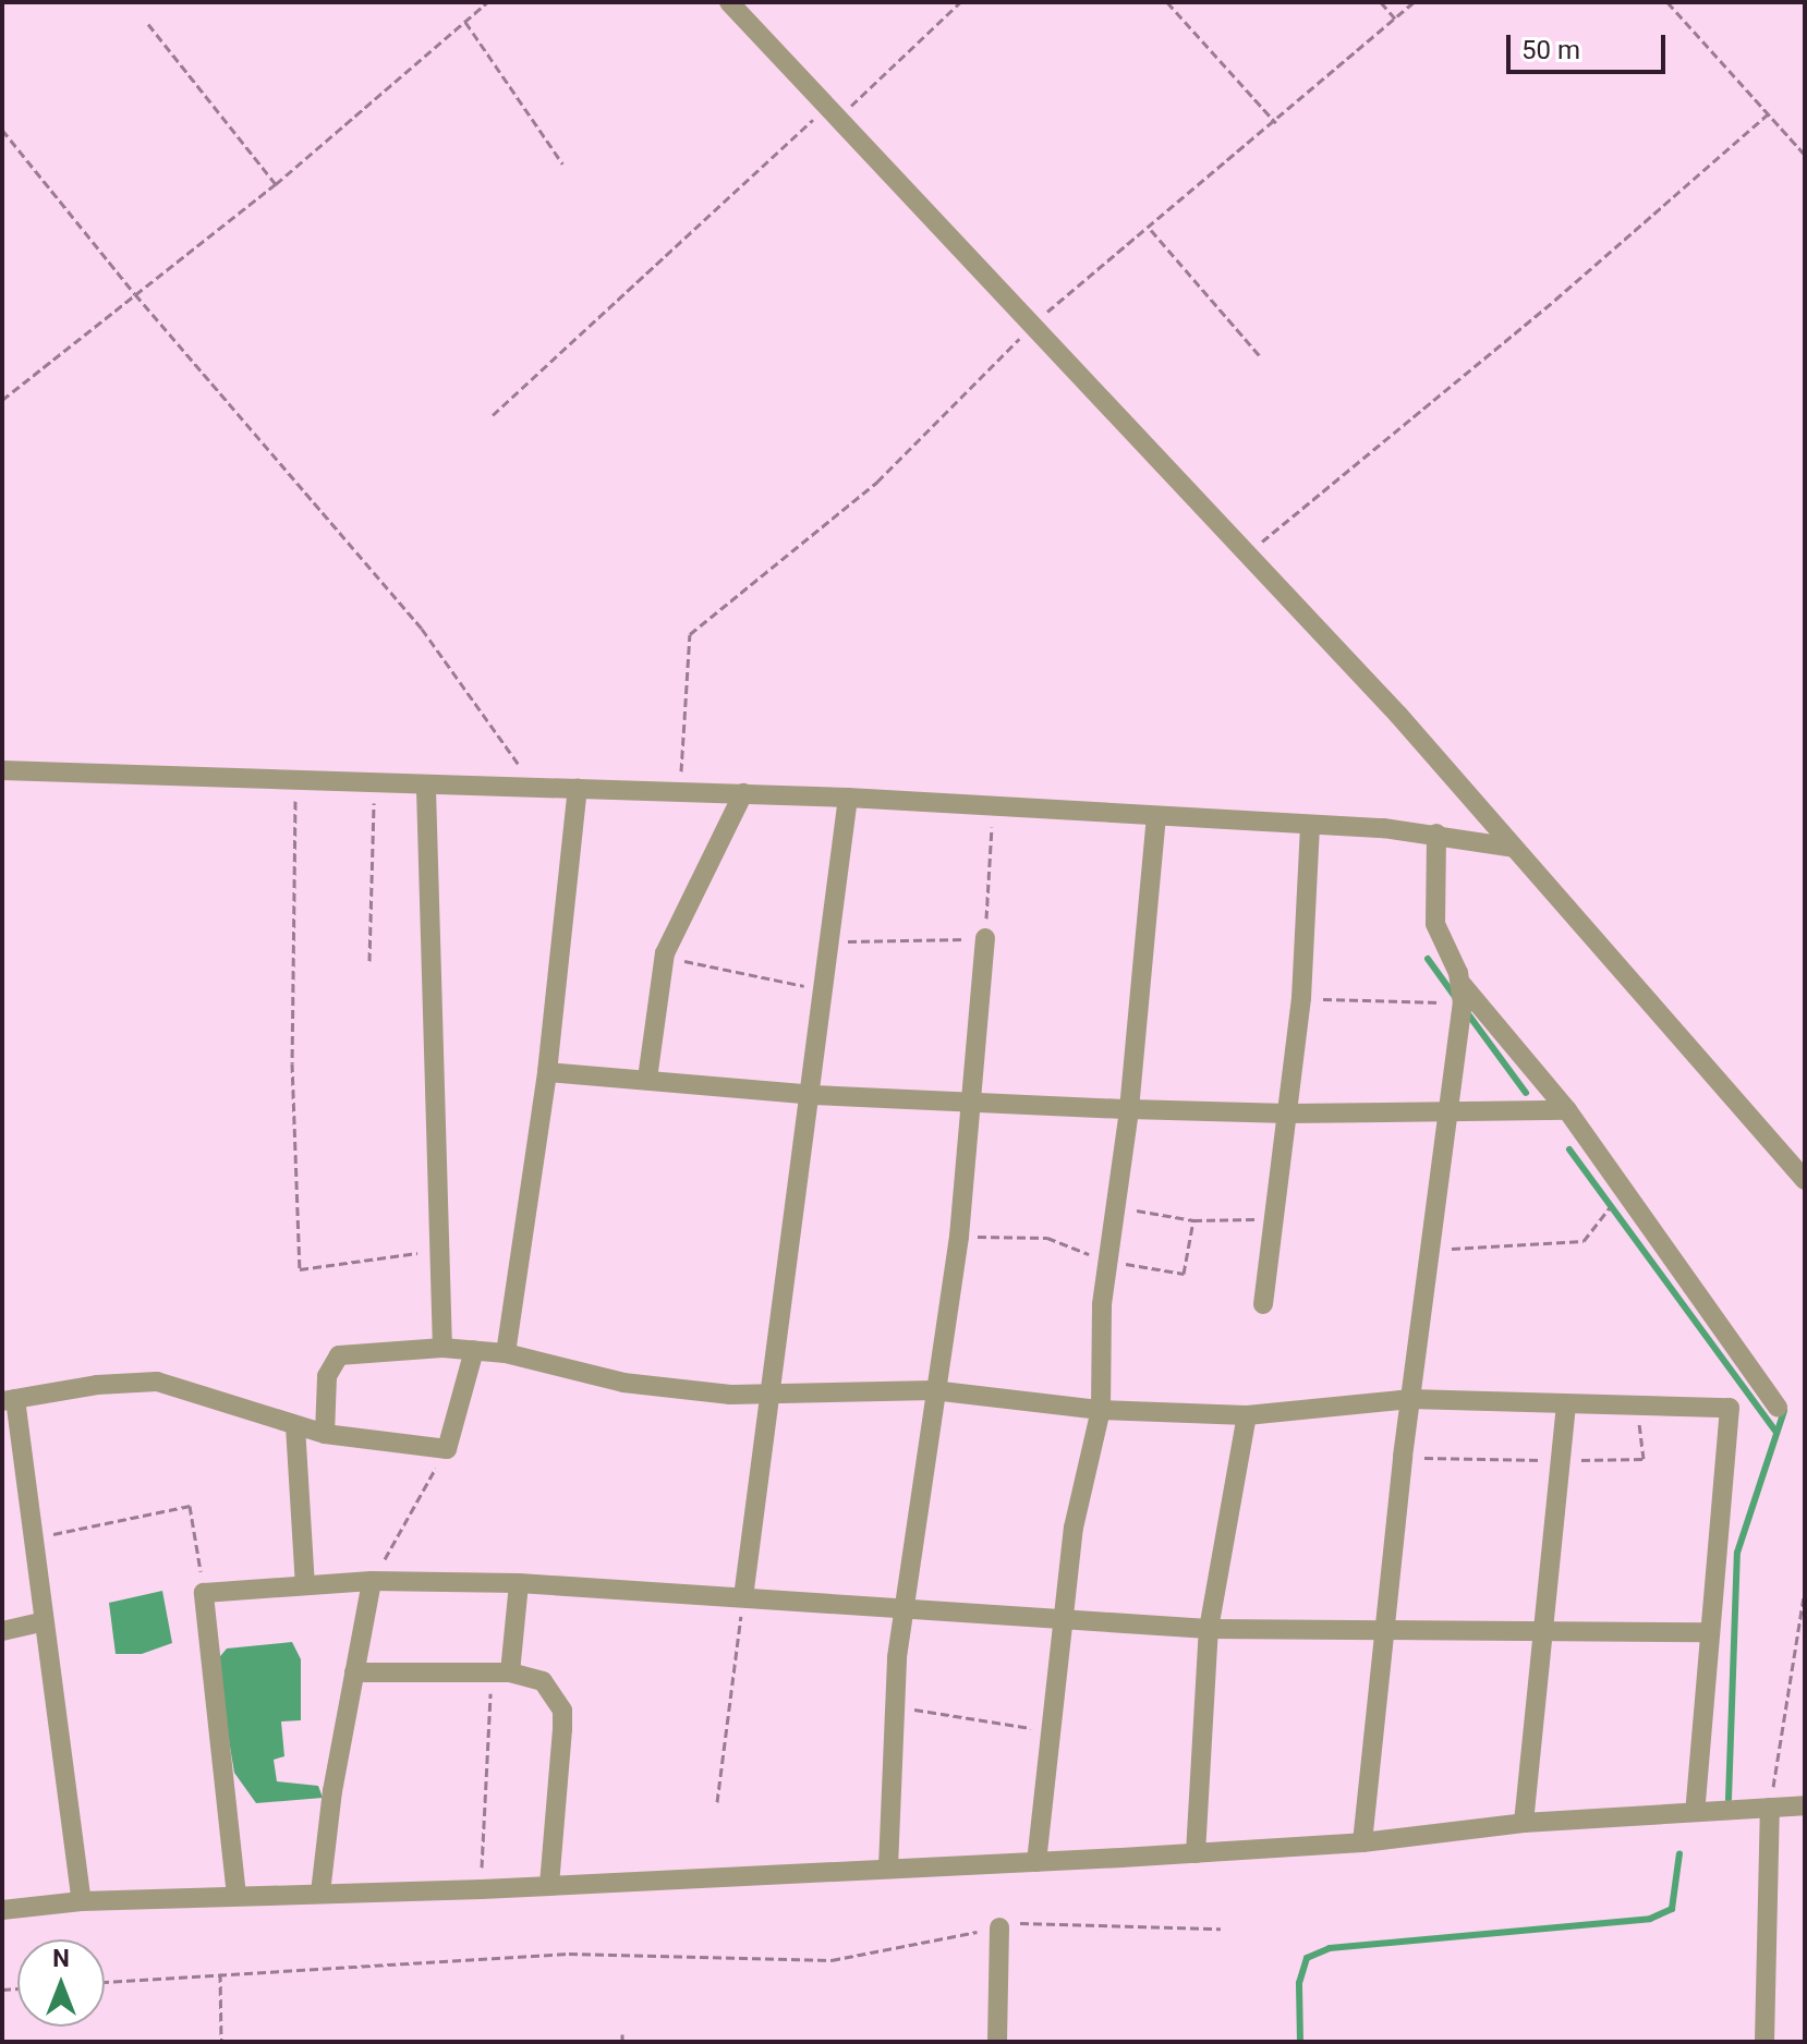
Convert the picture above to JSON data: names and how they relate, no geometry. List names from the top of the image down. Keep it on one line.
{"scale_bar":"50 m","north":"top"}
